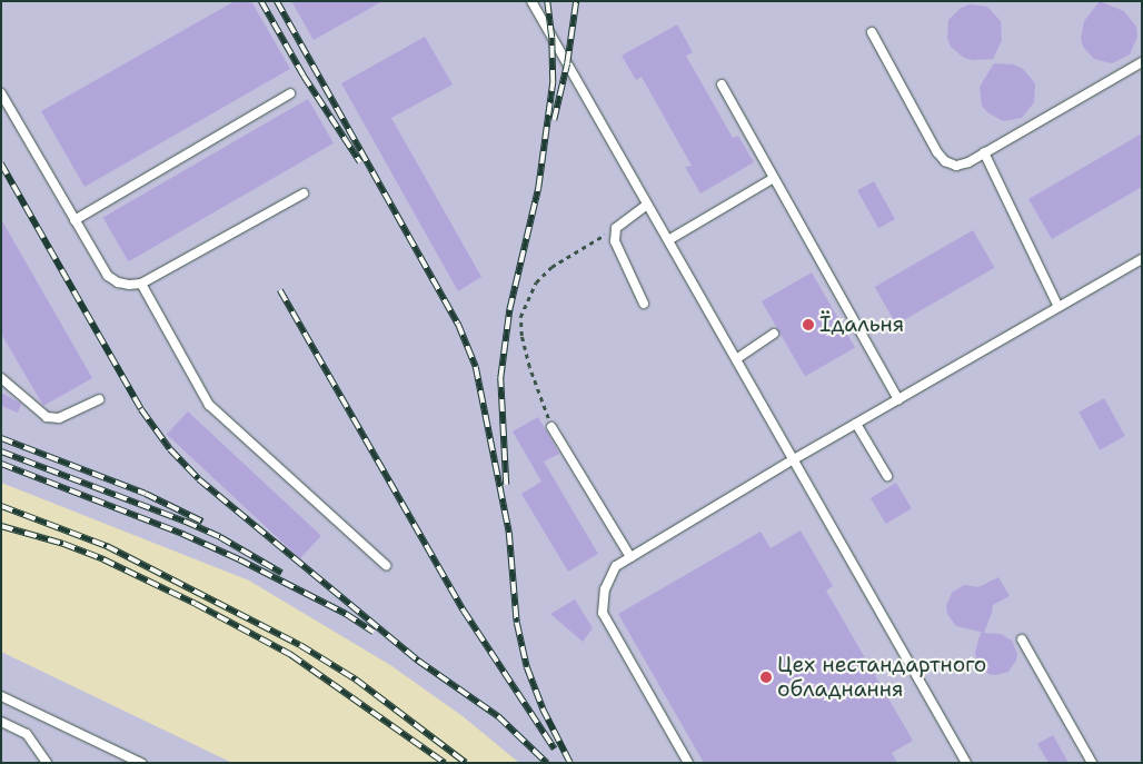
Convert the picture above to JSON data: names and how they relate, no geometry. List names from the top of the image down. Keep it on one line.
{"places":["Їдальня","Цех нестандартного обладнання"]}
